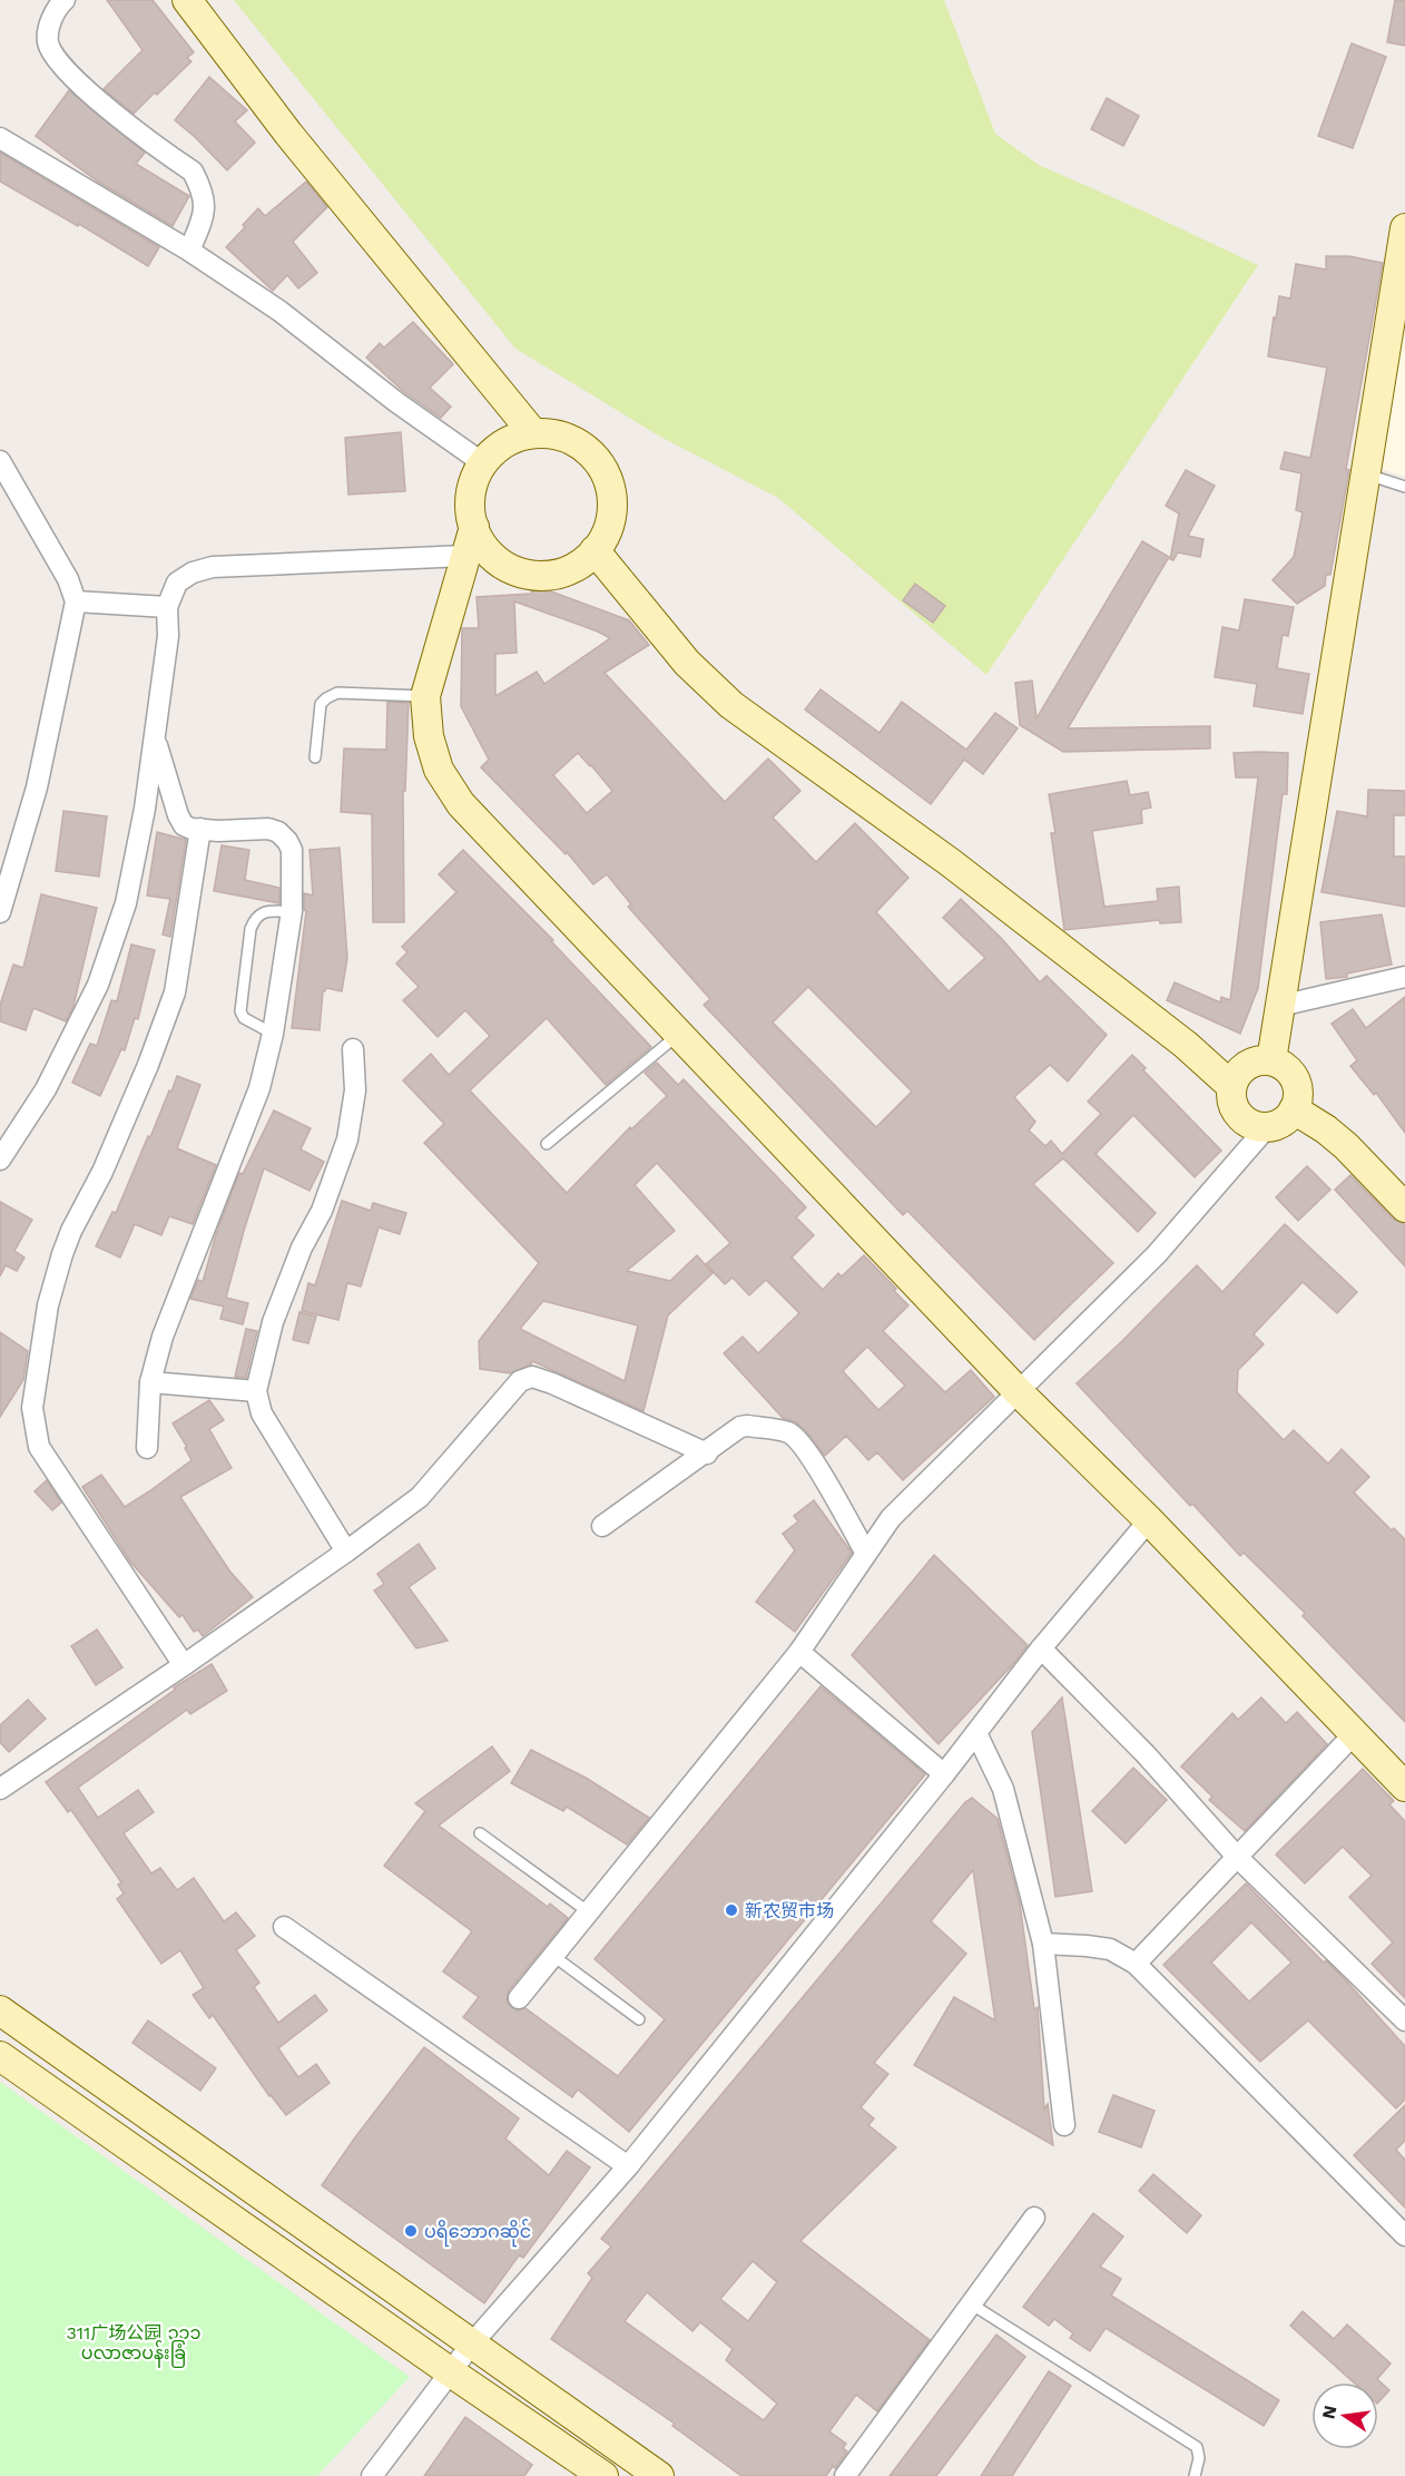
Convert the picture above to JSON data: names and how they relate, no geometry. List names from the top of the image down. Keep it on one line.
{"parks":["311广场公园 ၃၁၁ ပလာဇာပန်းခြံ"],"places":["新农贸市场","ပရိဘောဂဆိုင်"],"north":"left"}
